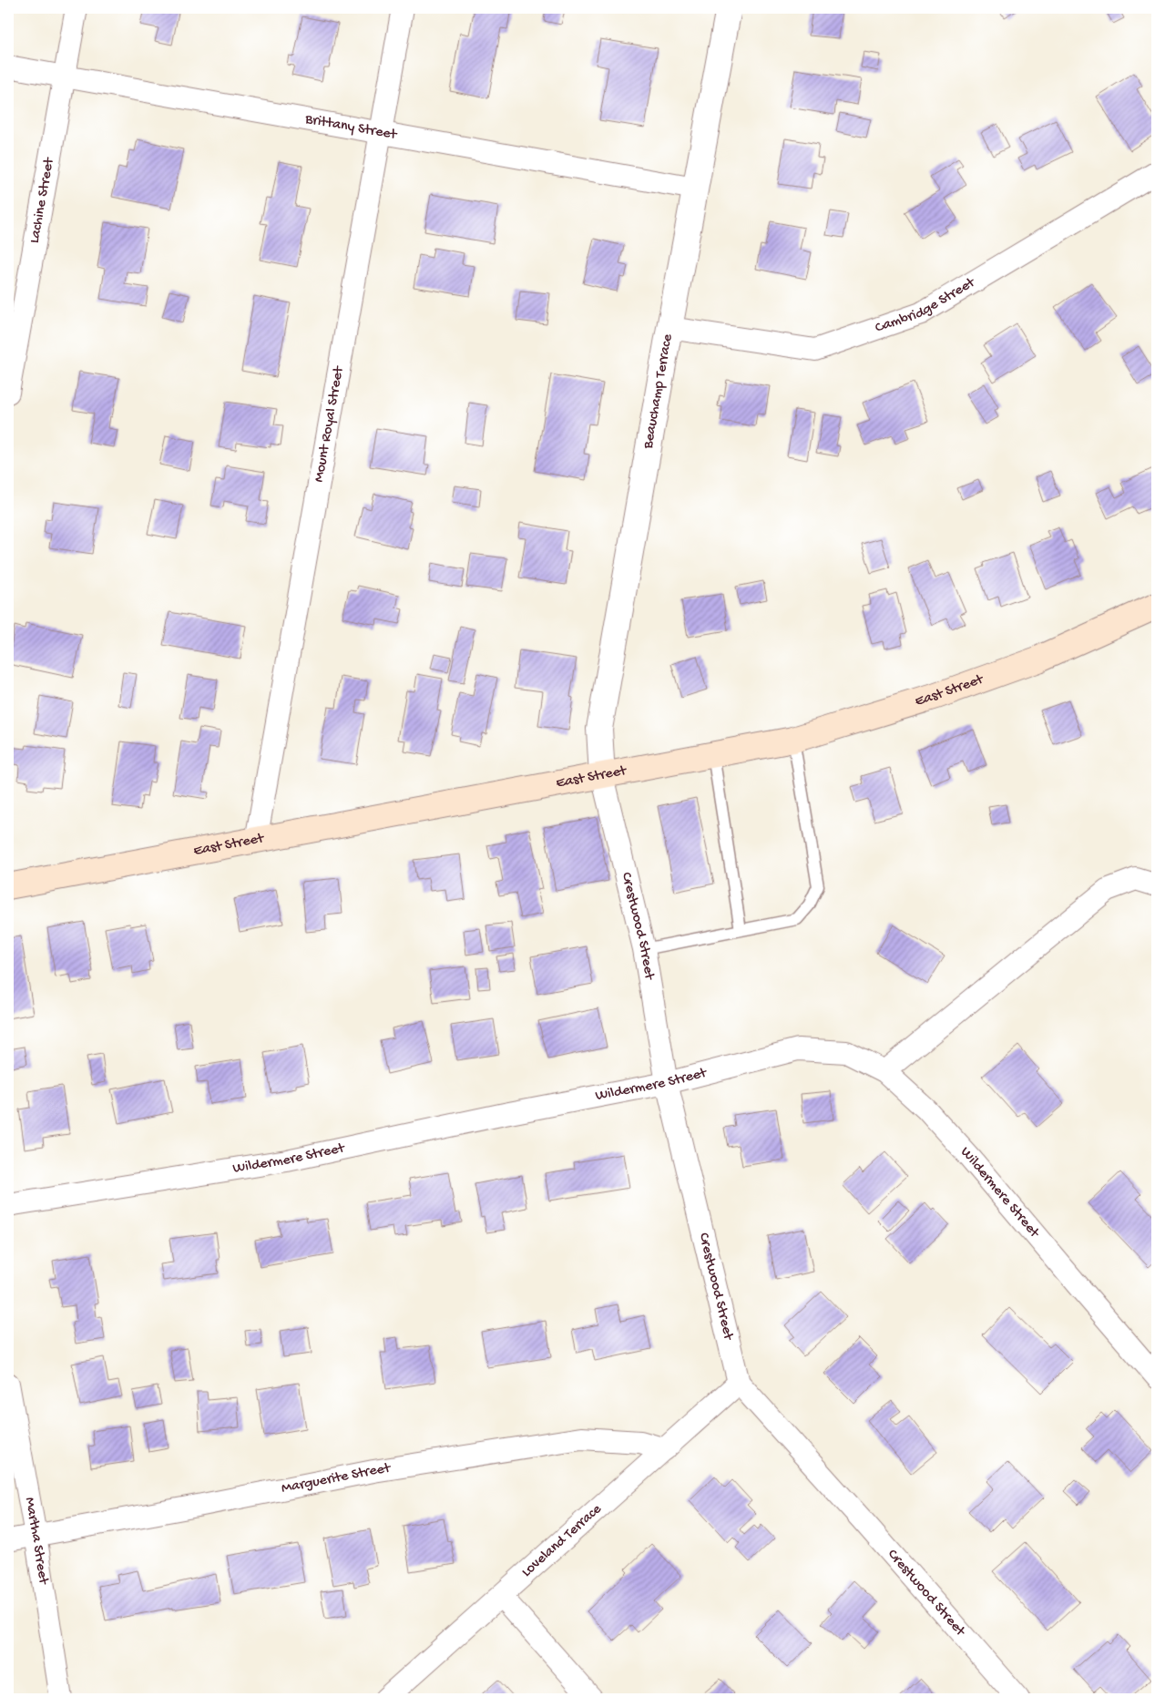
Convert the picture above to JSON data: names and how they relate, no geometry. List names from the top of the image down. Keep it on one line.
{"streets":{"main road":["East Street"],"street":["Brittany Street","Lachine Street","Cambridge Street","Beauchamp Terrace","Mount Royal Street","Crestwood Street","Wildermere Street","Marguerite Street","Martha Street","Loveland Terrace"]},"crossings":[["Brittany Street","Lachine Street"],["Brittany Street","Beauchamp Terrace"],["Brittany Street","Mount Royal Street"],["Cambridge Street","Beauchamp Terrace"],["Beauchamp Terrace","East Street"],["Beauchamp Terrace","Crestwood Street"],["Mount Royal Street","East Street"],["East Street","Crestwood Street"],["Crestwood Street","Wildermere Street"],["Crestwood Street","Loveland Terrace"],["Marguerite Street","Martha Street"],["Marguerite Street","Loveland Terrace"]]}
